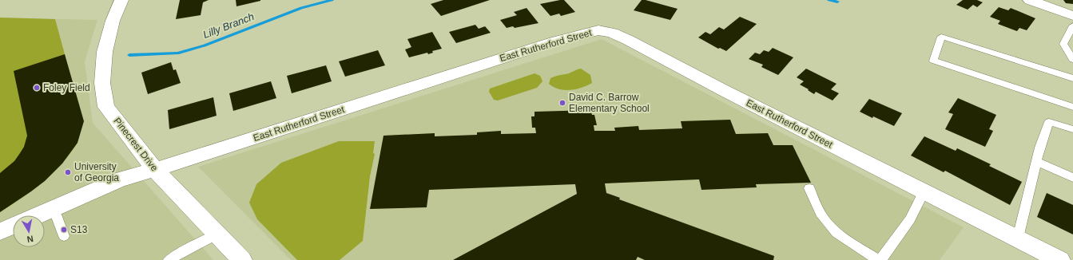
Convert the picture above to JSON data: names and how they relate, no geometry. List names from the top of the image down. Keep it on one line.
{"streets":{"street":["East Rutherford Street","Pinecrest Drive"]},"crossings":[["East Rutherford Street","Pinecrest Drive"]],"water":["Lilly Branch"],"places":["Foley Field","David C. Barrow Elementary School","University of Georgia","S13"],"north":"bottom"}
